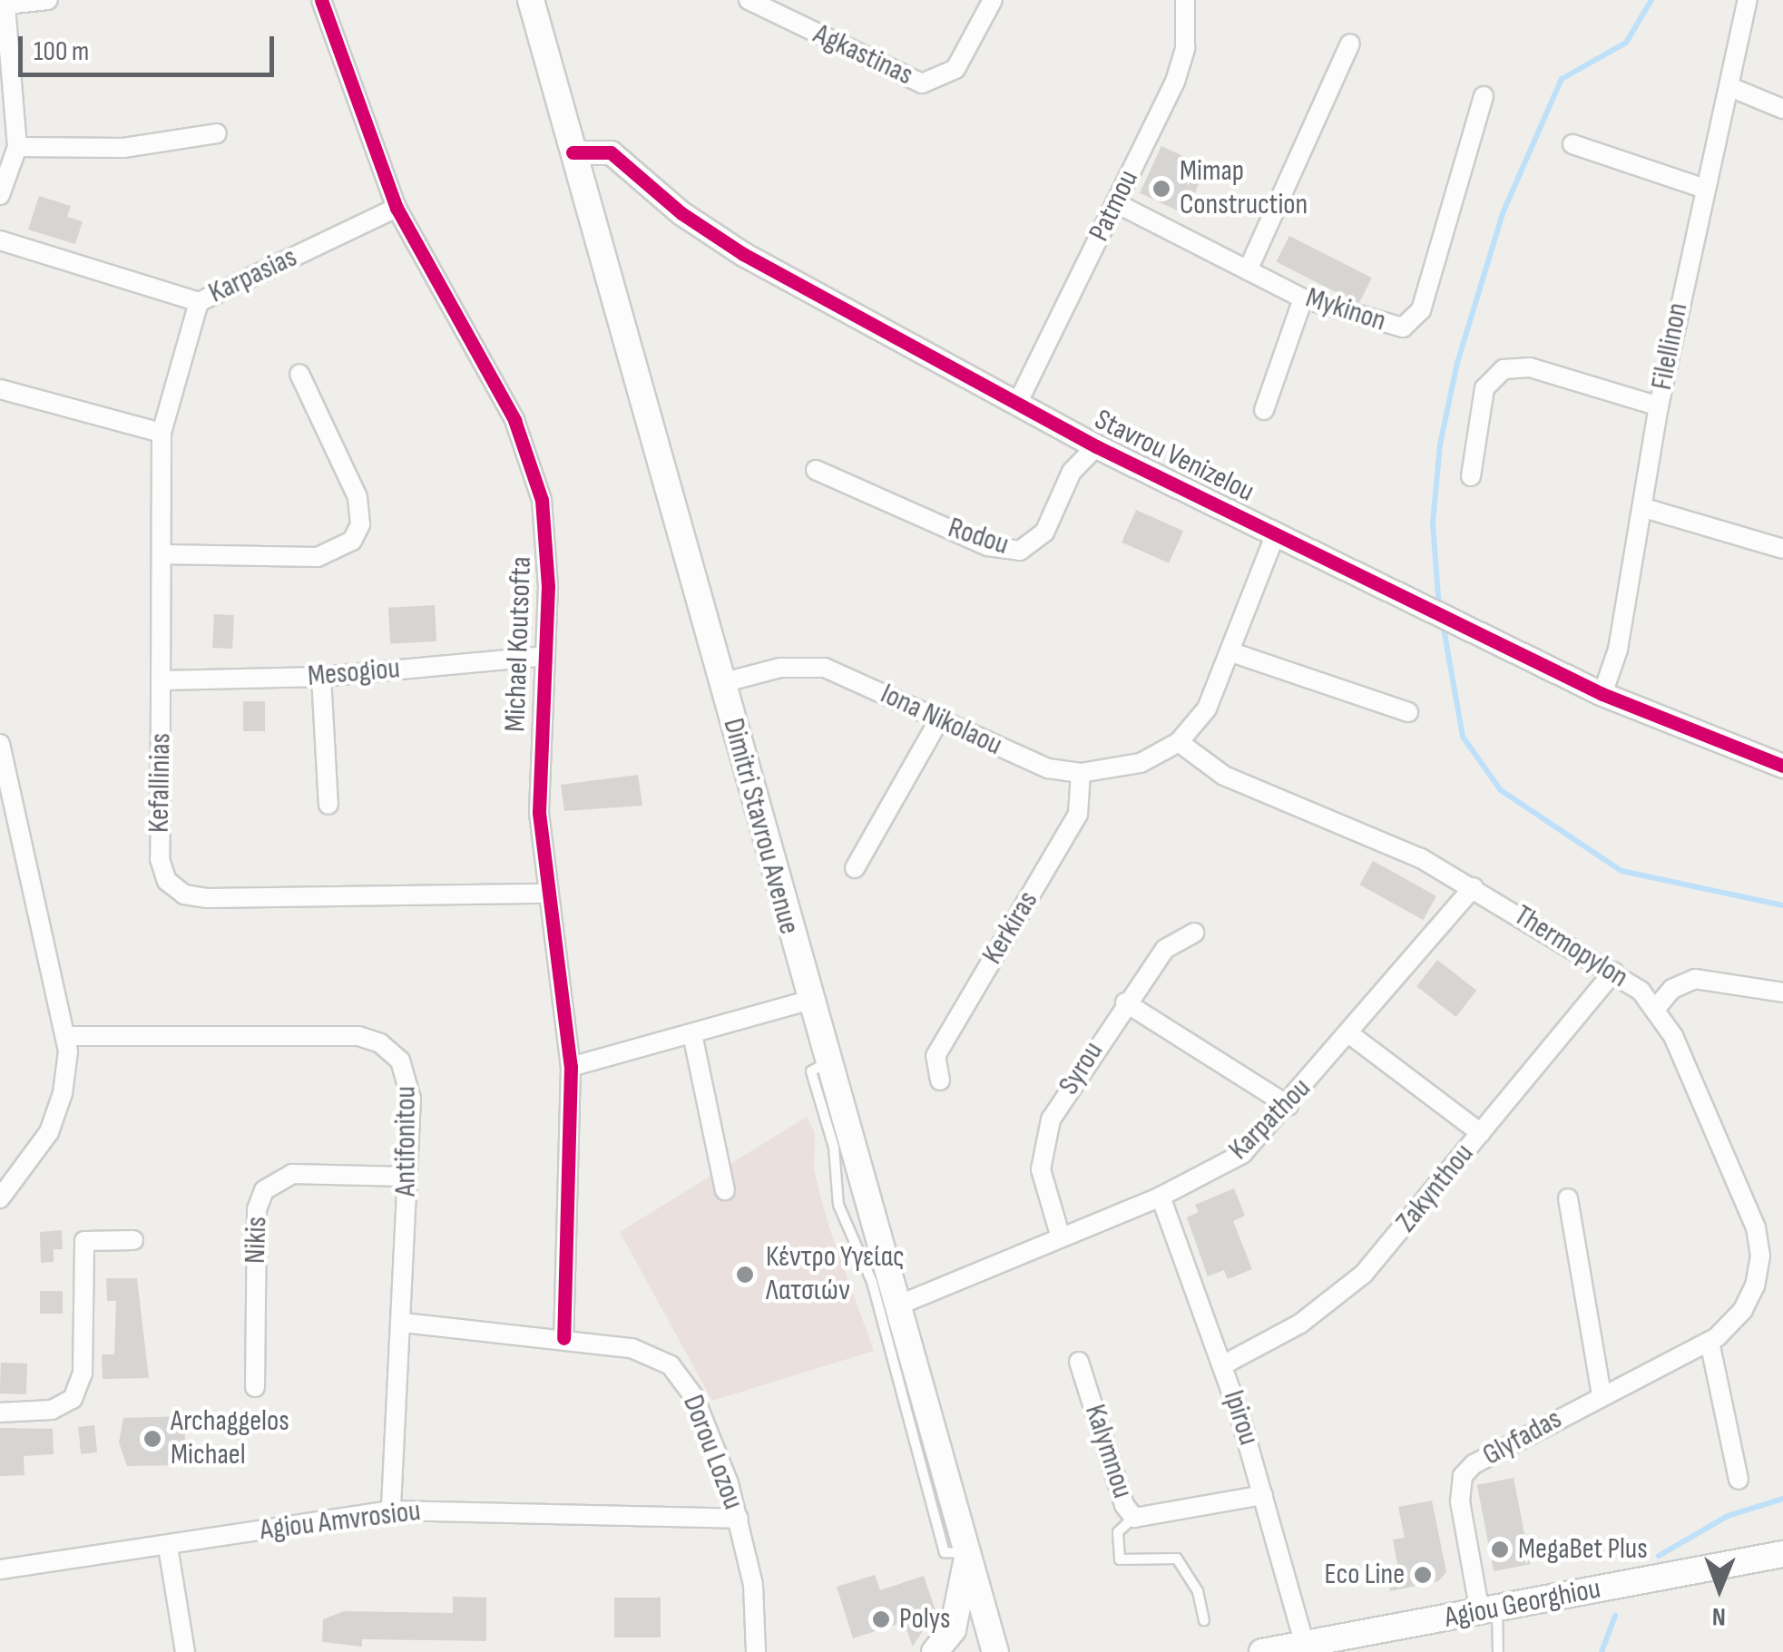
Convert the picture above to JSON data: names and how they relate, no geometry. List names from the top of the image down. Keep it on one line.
{"streets":{"main road":["Dimitri Stavrou Avenue","Agiou Georghiou"],"street":["Agkastinas","Patmou","Karpasias","Mykinon","Filellinon","Stavrou Venizelou","Rodou","Michael Koutsofta","Mesogiou","Iona Nikolaou","Kefallinias","Kerkiras","Thermopylon","Syrou","Karpathou","Antifonitou","Zakynthou","Nikis","Ipirou","Glyfadas","Kalymnou","Dorou Lozou","Agiou Amvrosiou"]},"crossings":[["Patmou","Mykinon"],["Patmou","Stavrou Venizelou"],["Karpasias","Michael Koutsofta"],["Karpasias","Kefallinias"],["Filellinon","Stavrou Venizelou"],["Stavrou Venizelou","Rodou"],["Stavrou Venizelou","Dimitri Stavrou Avenue"],["Michael Koutsofta","Mesogiou"],["Michael Koutsofta","Kefallinias"],["Michael Koutsofta","Dorou Lozou"],["Mesogiou","Kefallinias"],["Iona Nikolaou","Dimitri Stavrou Avenue"],["Iona Nikolaou","Kerkiras"],["Iona Nikolaou","Thermopylon"],["Dimitri Stavrou Avenue","Karpathou"],["Thermopylon","Karpathou"],["Thermopylon","Zakynthou"],["Thermopylon","Glyfadas"],["Syrou","Karpathou"],["Karpathou","Ipirou"],["Antifonitou","Nikis"],["Antifonitou","Dorou Lozou"],["Antifonitou","Agiou Amvrosiou"],["Zakynthou","Ipirou"],["Ipirou","Kalymnou"],["Ipirou","Agiou Georghiou"],["Glyfadas","Agiou Georghiou"],["Dorou Lozou","Agiou Amvrosiou"]],"places":["Mimap Construction","Κέντρο Υγείας Λατσιών","Archaggelos Michael","MegaBet Plus","Eco Line","Polys"],"scale_bar":"100 m","north":"bottom"}
